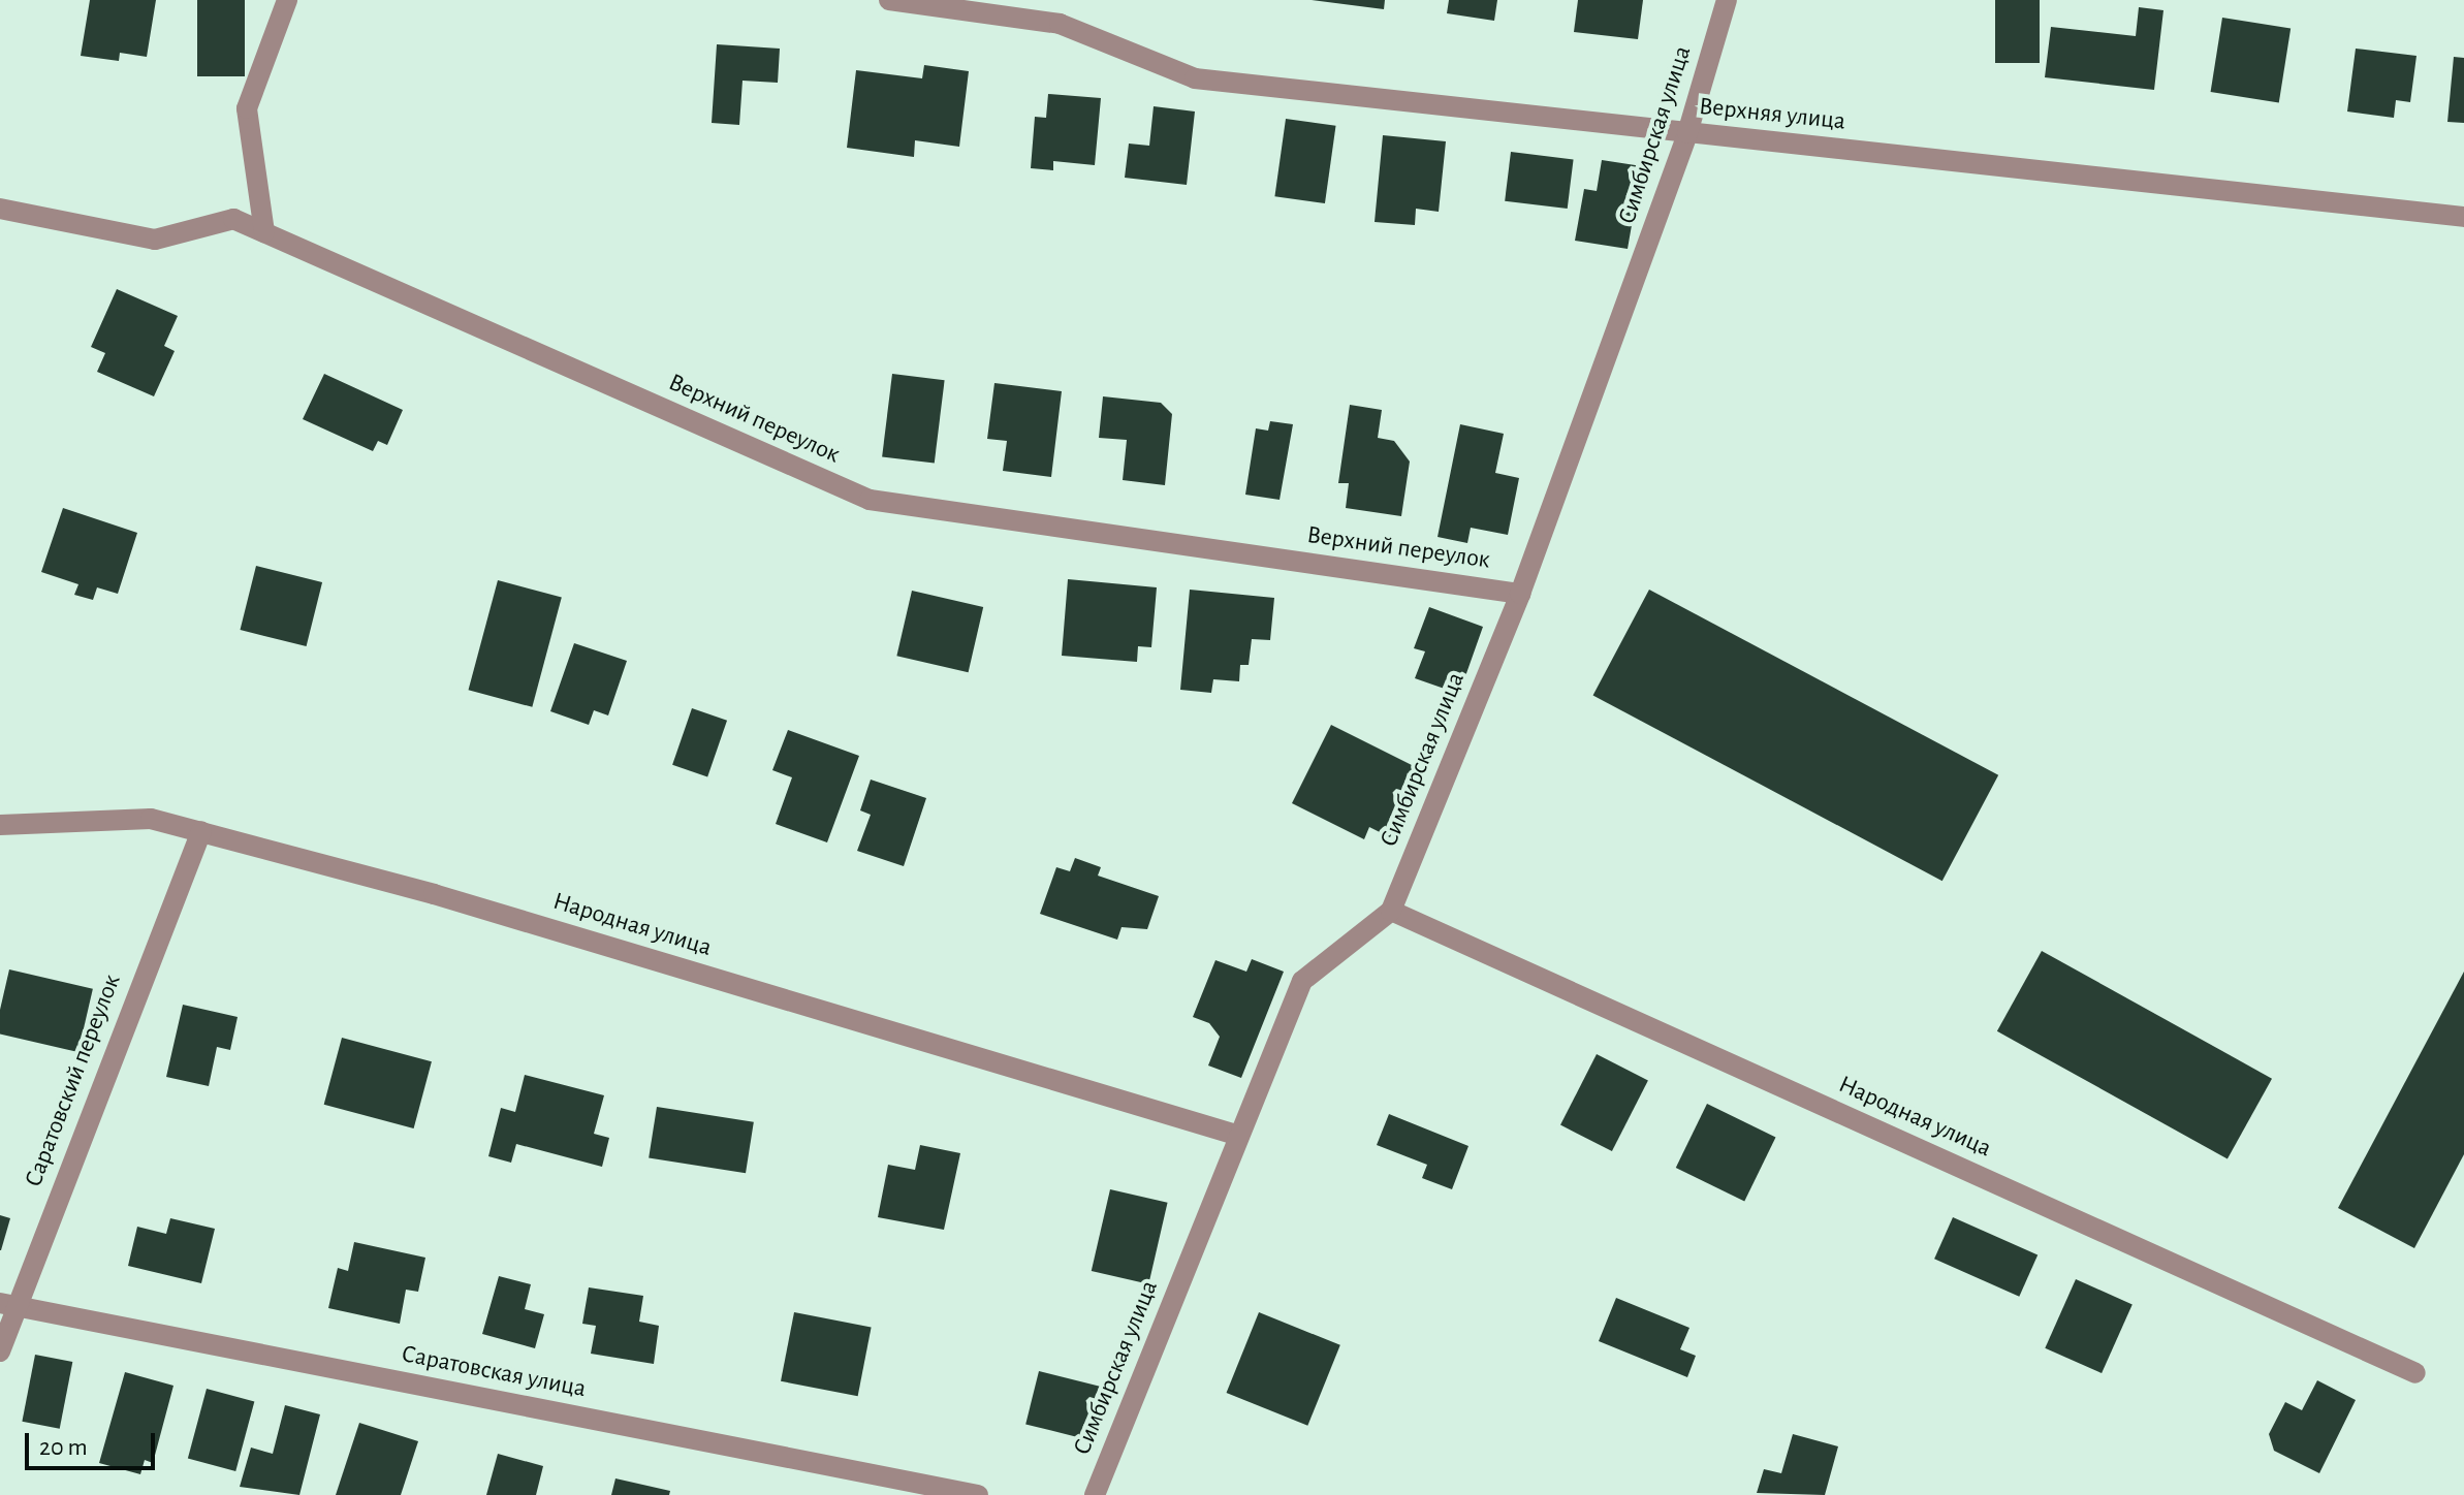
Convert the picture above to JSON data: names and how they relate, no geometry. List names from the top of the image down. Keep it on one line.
{"streets":{"street":["Верхняя улица","Симбирская улица","Верхний переулок","Народная улица","Саратовский переулок","Саратовская улица"]},"crossings":[["Верхняя улица","Симбирская улица"],["Симбирская улица","Верхний переулок"],["Симбирская улица","Народная улица"],["Народная улица","Саратовский переулок"],["Саратовский переулок","Саратовская улица"]],"scale_bar":"20 m"}
